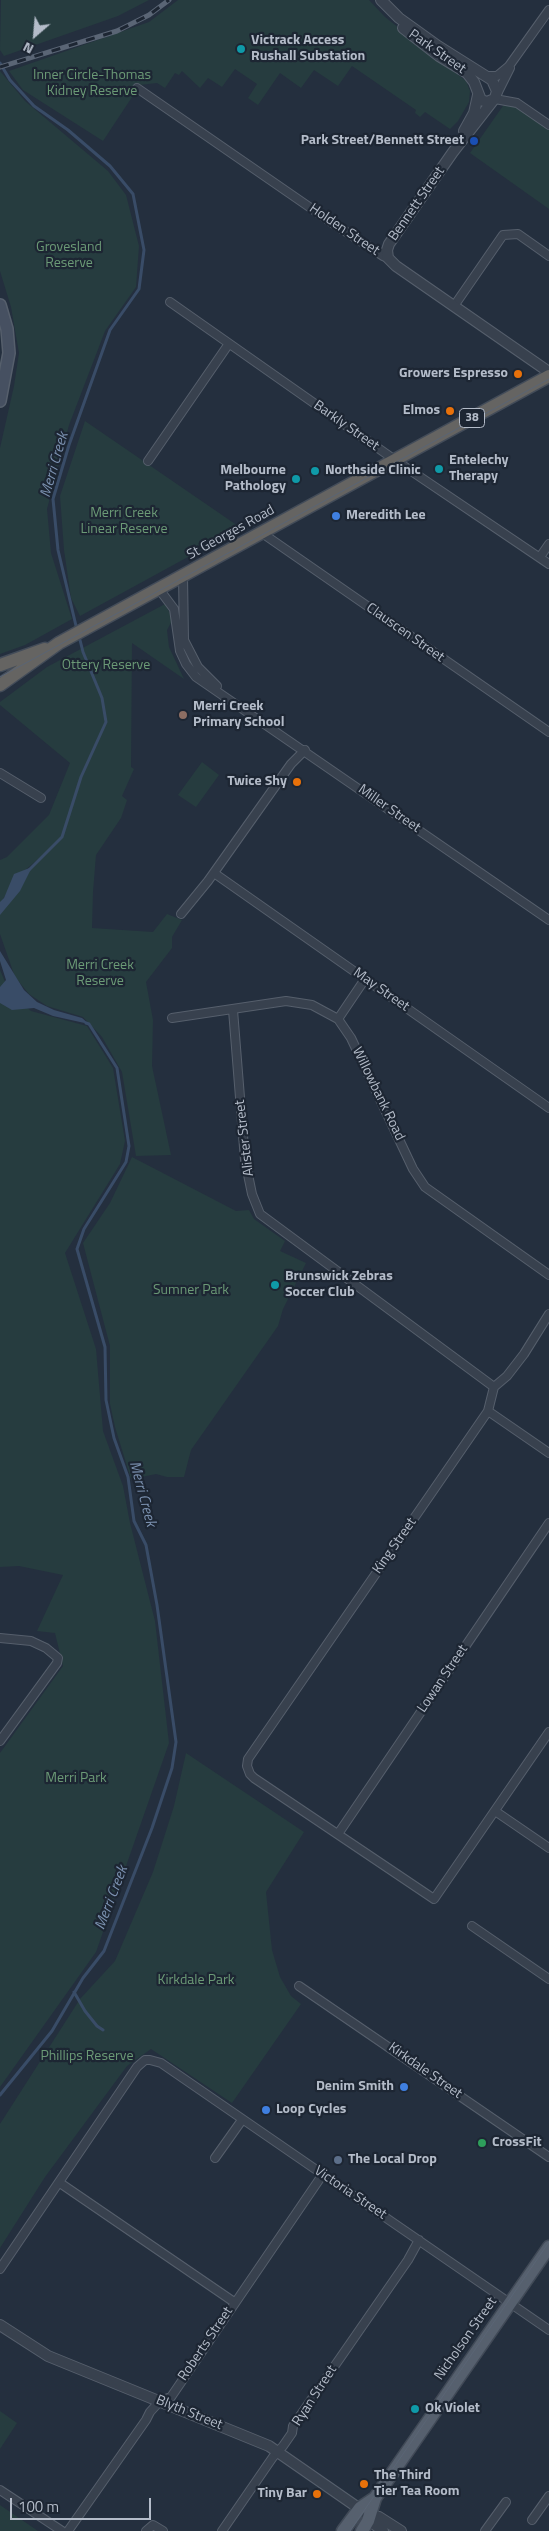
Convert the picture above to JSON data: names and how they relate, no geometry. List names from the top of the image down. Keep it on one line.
{"streets":{"highway":["38","St Georges Road"],"main road":["Nicholson Street"],"street":["Park Street","Bennett Street","Holden Street","Barkly Street","Clauscen Street","Miller Street","May Street","Willowbank Road","Alister Street","King Street","Lowan Street","Kirkdale Street","Victoria Street","Roberts Street","Ryan Street","Blyth Street"]},"crossings":[["Park Street","Bennett Street"],["Bennett Street","Holden Street"],["Barkly Street","St Georges Road"],["St Georges Road","Clauscen Street"],["St Georges Road","Miller Street"],["Willowbank Road","Alister Street"],["Alister Street","King Street"],["King Street","Lowan Street"],["Victoria Street","Nicholson Street"],["Victoria Street","Roberts Street"],["Victoria Street","Ryan Street"],["Nicholson Street","Blyth Street"],["Roberts Street","Blyth Street"],["Ryan Street","Blyth Street"]],"water":["Merri Creek"],"parks":["Inner Circle-Thomas Kidney Reserve","Grovesland Reserve","Merri Creek Linear Reserve","Ottery Reserve","Merri Creek Reserve","Sumner Park","Merri Park","Kirkdale Park","Phillips Reserve"],"places":["Victrack Access Rushall Substation","Park Street/Bennett Street","Growers Espresso","Elmos","Entelechy Therapy","Northside Clinic","Melbourne Pathology","Meredith Lee","Merri Creek Primary School","Twice Shy","Brunswick Zebras Soccer Club","Denim Smith","Loop Cycles","CrossFit","The Local Drop","Ok Violet","The Third Tier Tea Room","Tiny Bar"],"scale_bar":"100 m","north":"bottom left"}
